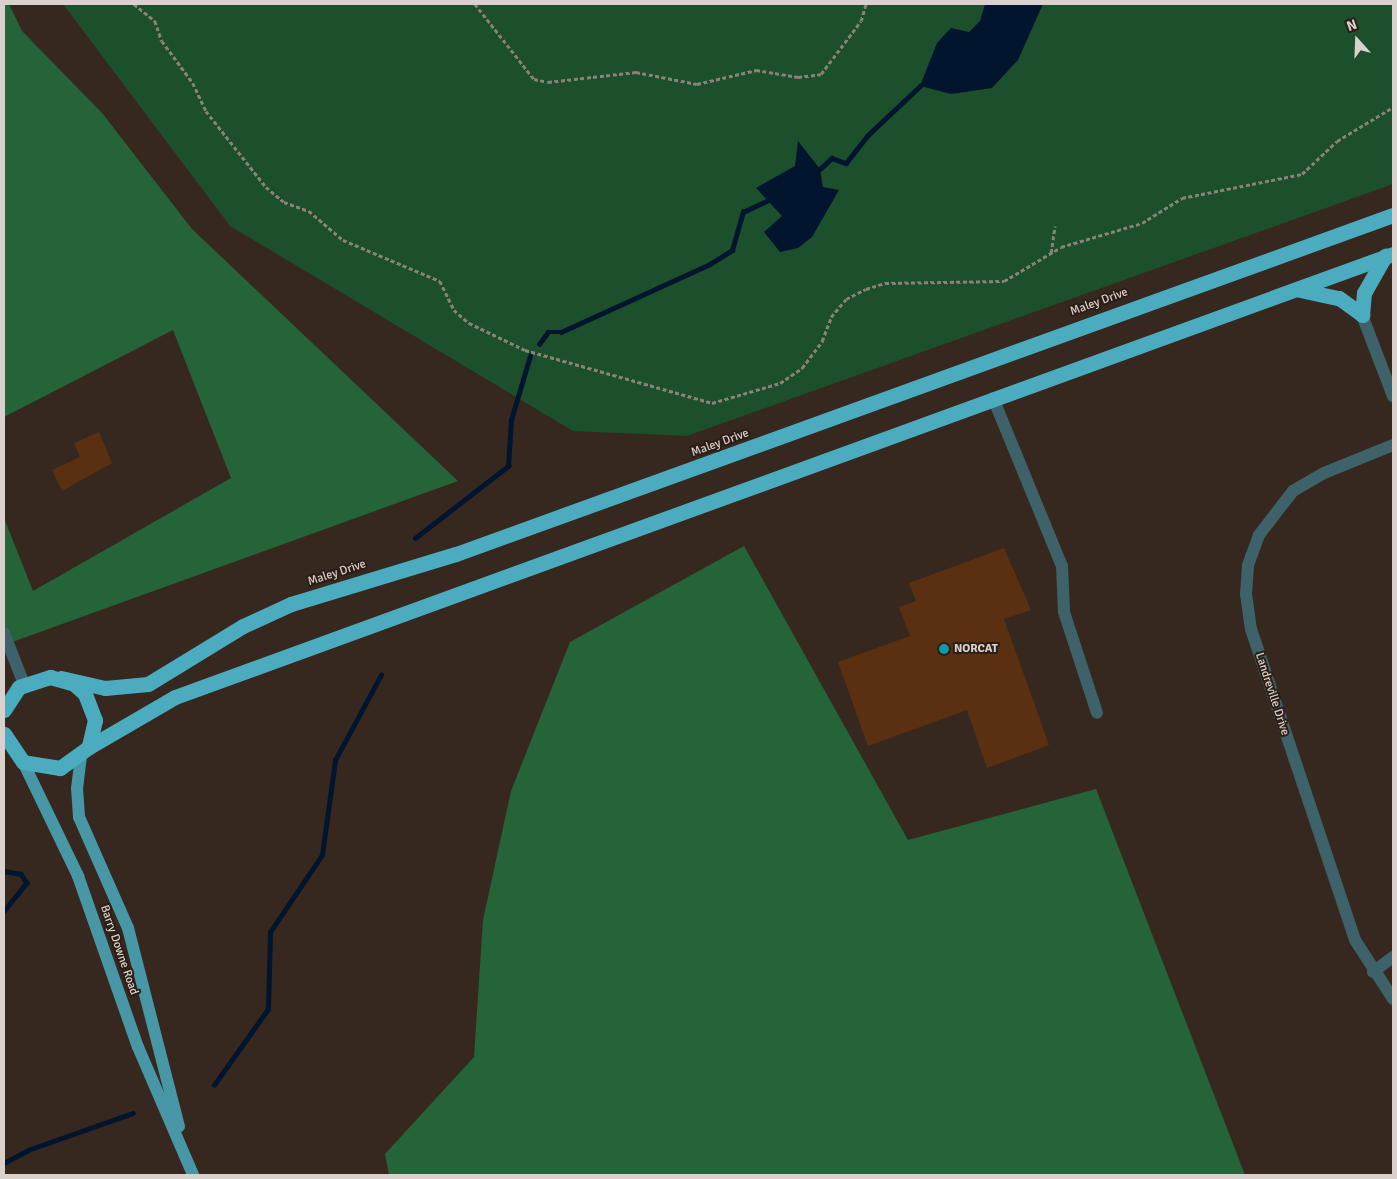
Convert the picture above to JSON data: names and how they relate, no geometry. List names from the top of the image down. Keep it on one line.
{"streets":{"highway":["Maley Drive"],"main road":["Barry Downe Road"],"street":["Landreville Drive"]},"places":["NORCAT"],"north":"top"}
